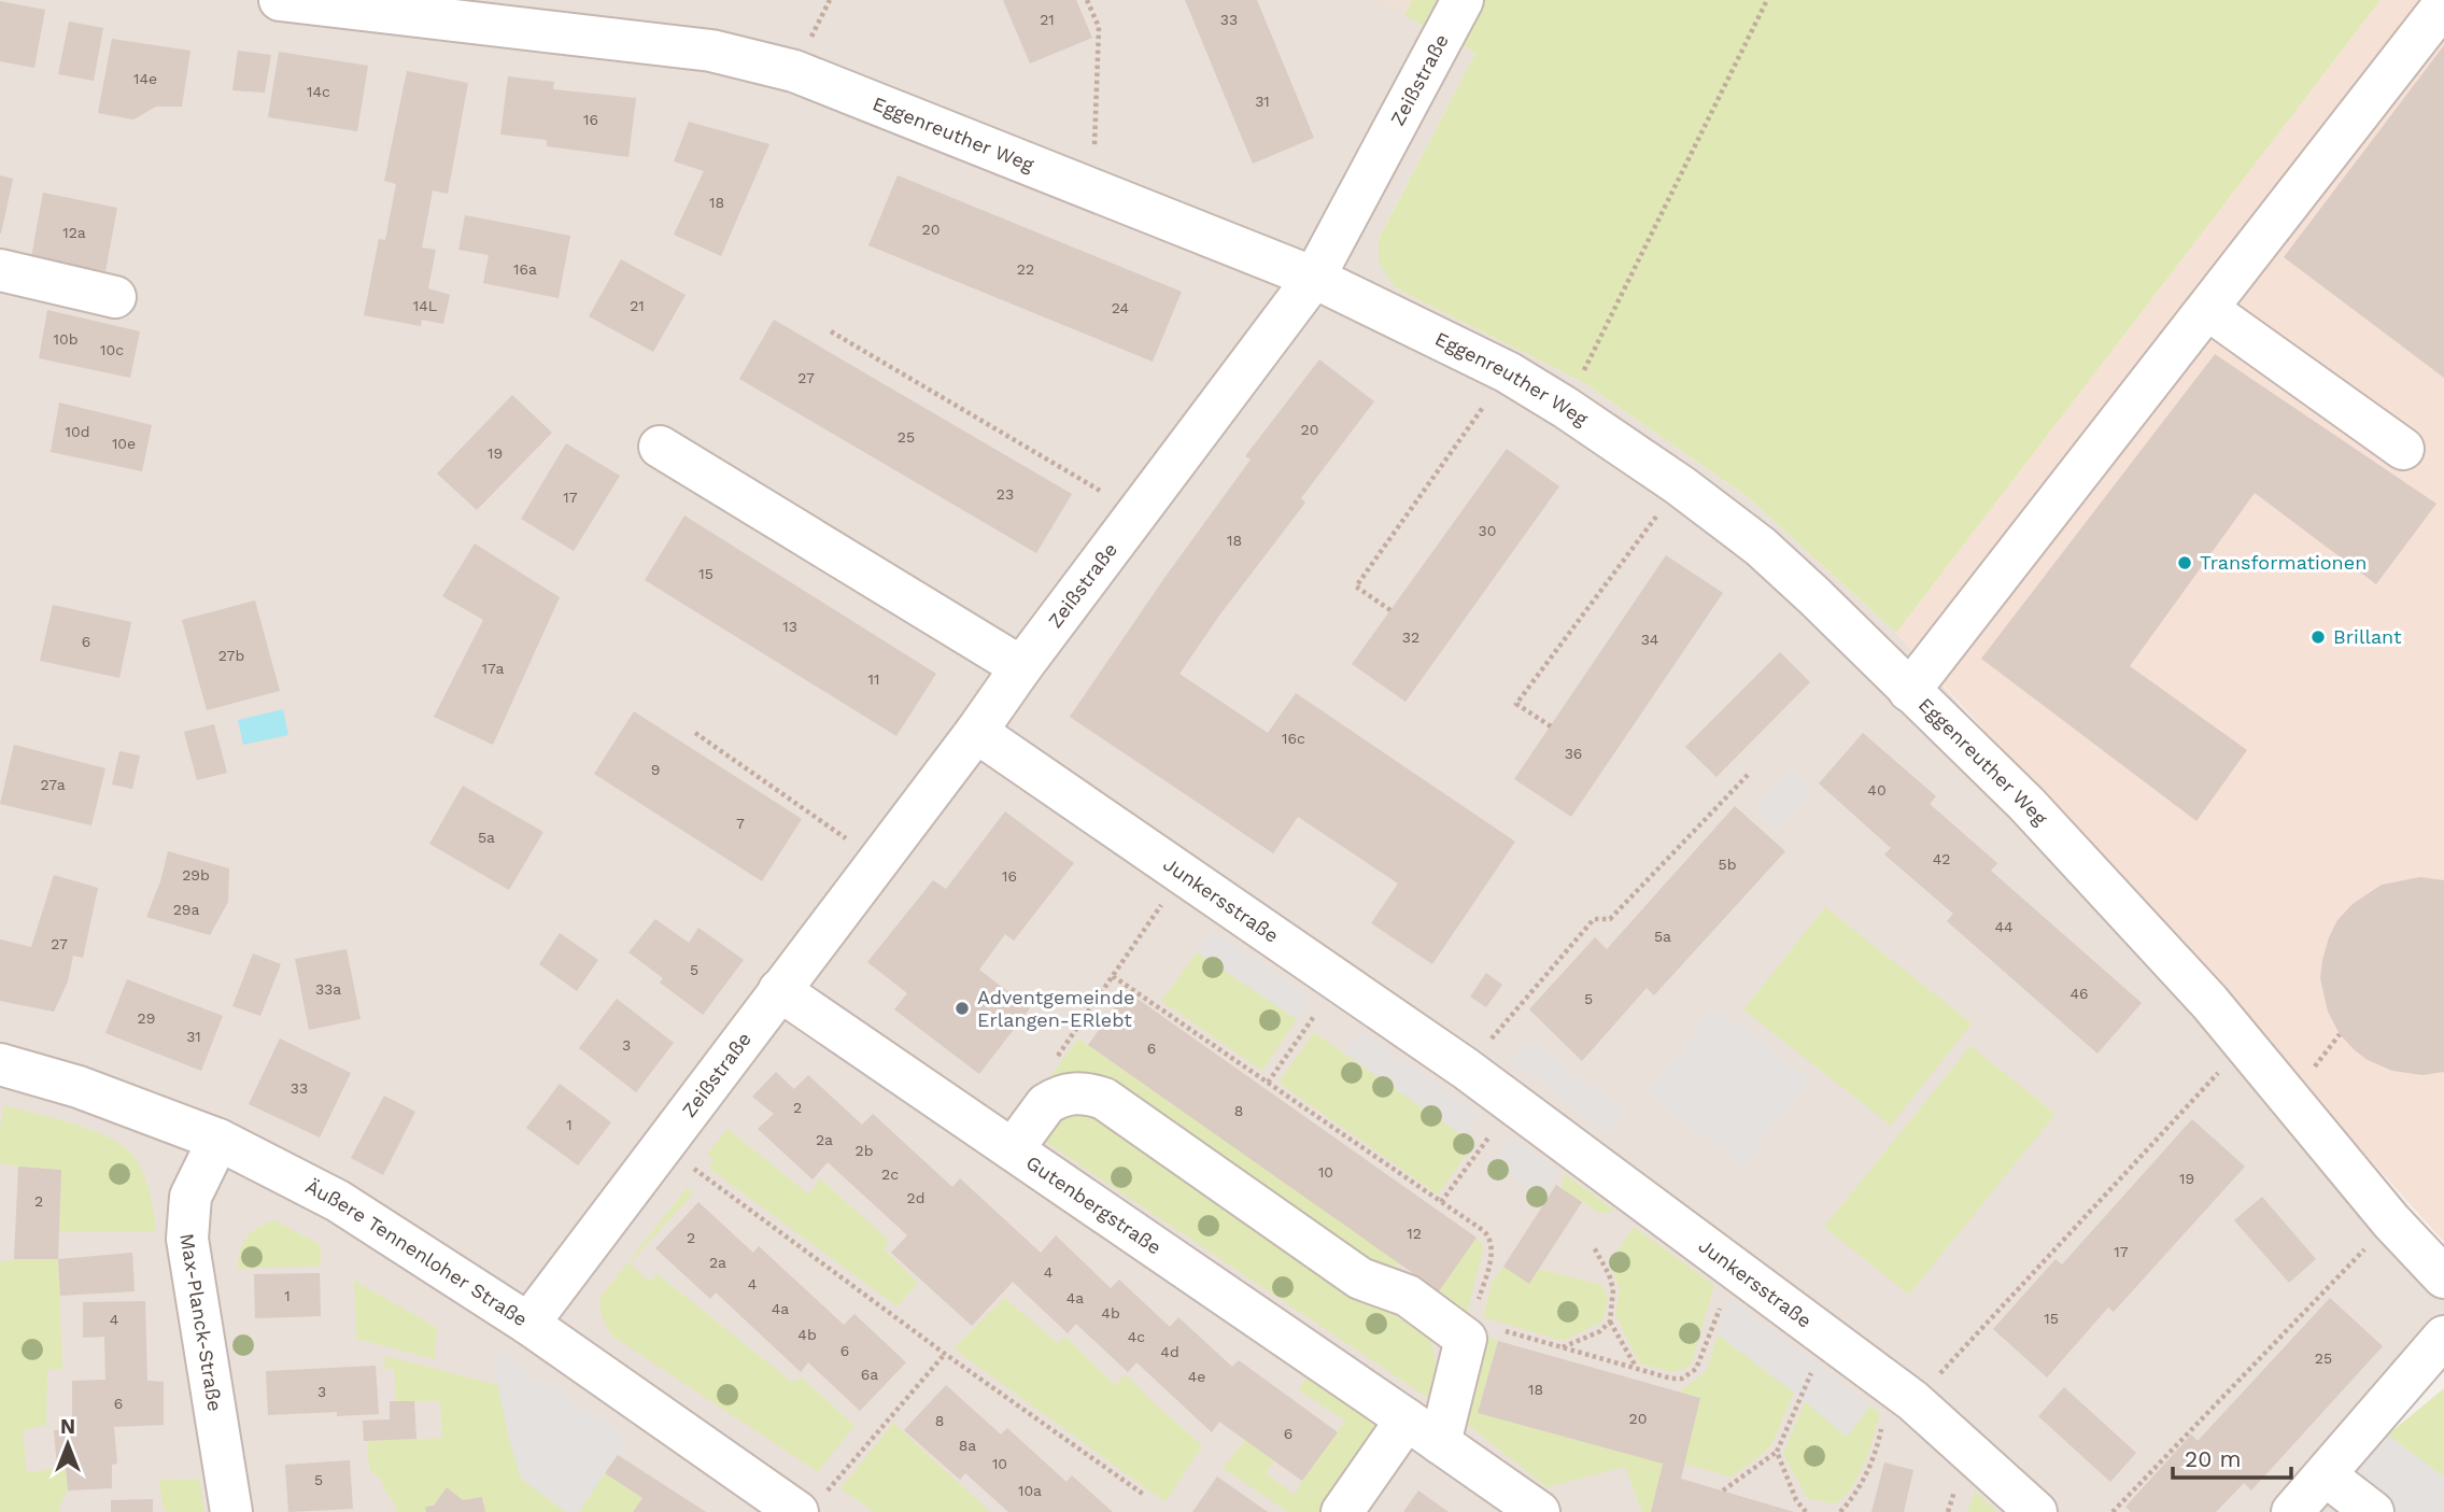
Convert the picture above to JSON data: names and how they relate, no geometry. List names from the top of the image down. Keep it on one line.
{"streets":{"street":["Zeißstraße","Eggenreuther Weg","Junkersstraße","Gutenbergstraße","Äußere Tennenloher Straße","Max-Planck-Straße"]},"crossings":[["Zeißstraße","Eggenreuther Weg"],["Zeißstraße","Junkersstraße"],["Zeißstraße","Gutenbergstraße"],["Zeißstraße","Äußere Tennenloher Straße"],["Äußere Tennenloher Straße","Max-Planck-Straße"]],"places":["Transformationen","Brillant","Adventgemeinde Erlangen-ERlebt"],"house_numbers":["21","33","14e","14c","31","16","18","20","12a","16a","22","14L","21","24","10b","10c","27","20","10d","25","10e","19","23","17","30","18","15","13","32","34","6","27b","17a","11","16c","36","9","27a","40","7","5a","42","5b","29b","16","29a","44","5a","27","5","33a","46","5","29","31","3","6","33","2","8","1","2a","2b","10","2c","19","2d","2","12","2","17","2a","4","4","1","4a","4a","4b","15","4","4b","4c","6","4d","25","6a","4e","18","3","6","20","8","6","8a","10","5","10a"],"scale_bar":"20 m","north":"top"}
